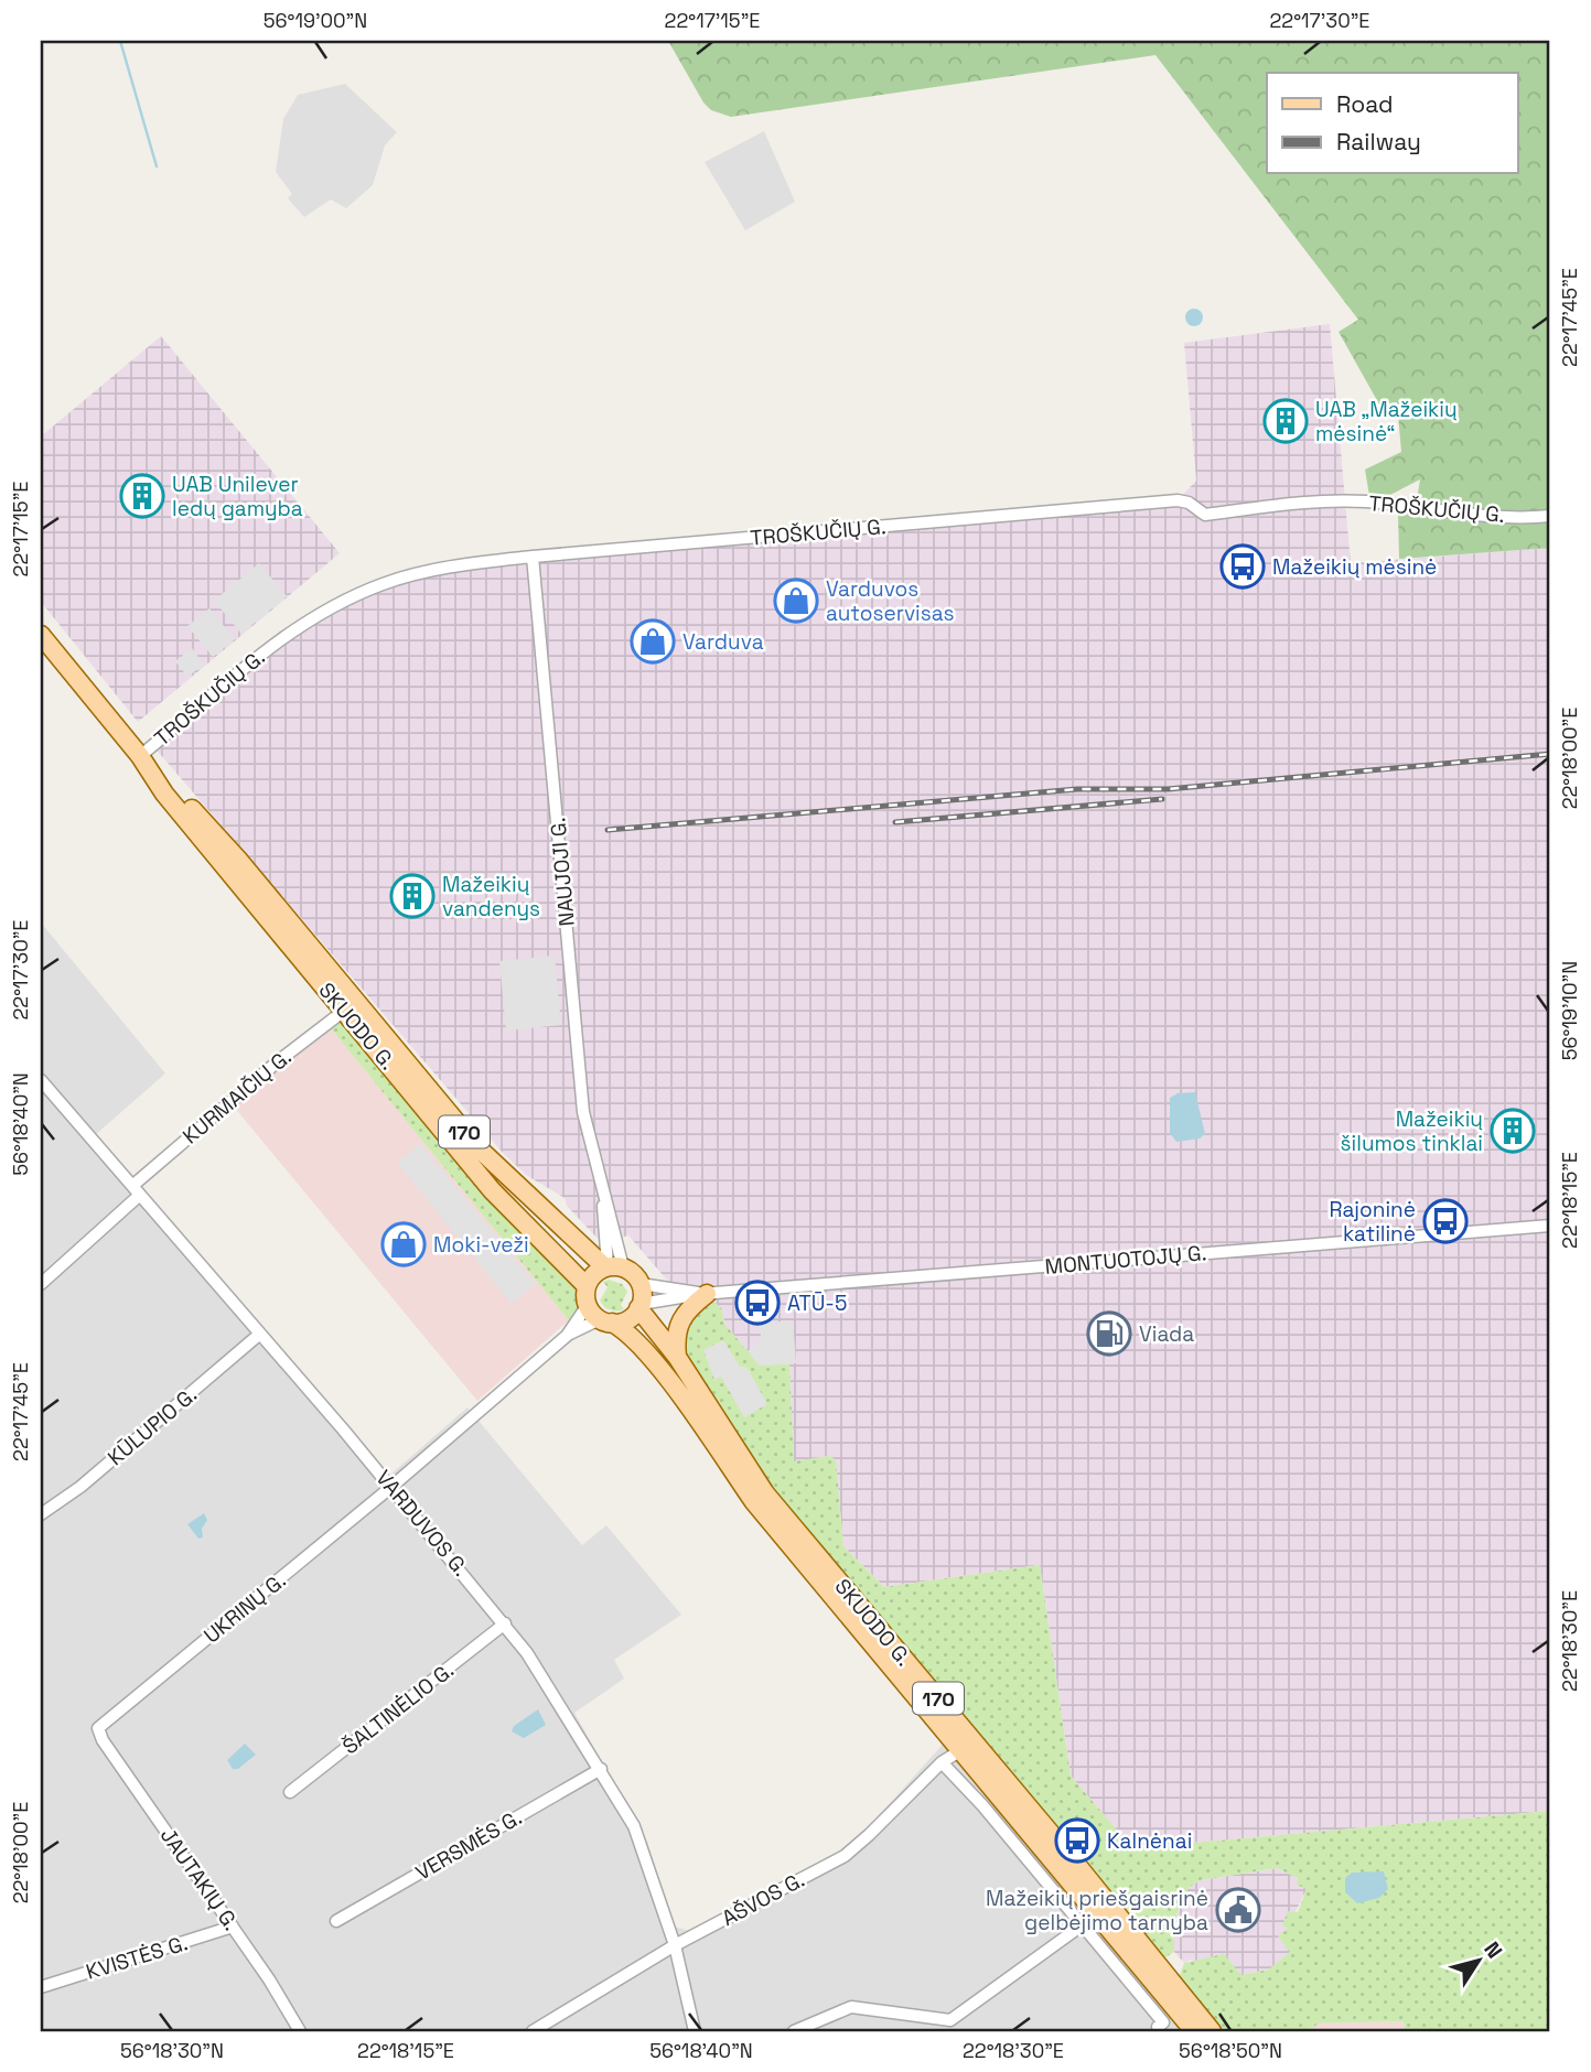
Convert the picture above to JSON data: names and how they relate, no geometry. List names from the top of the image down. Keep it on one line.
{"streets":{"main road":["SKUODO G.","170"],"street":["TROŠKUČIŲ G.","NAUJOJI G.","KURMAIČIŲ G.","MONTUOTOJŲ G.","KŪLUPIO G.","VARDUVOS G.","UKRINŲ G.","ŠALTINĖLIO G.","VERSMĖS G.","JAUTAKIŲ G.","AŠVOS G.","KVISTĖS G."]},"crossings":[["TROŠKUČIŲ G.","NAUJOJI G."],["TROŠKUČIŲ G.","SKUODO G."],["NAUJOJI G.","SKUODO G."],["NAUJOJI G.","MONTUOTOJŲ G."],["SKUODO G.","KURMAIČIŲ G."],["SKUODO G.","MONTUOTOJŲ G."],["SKUODO G.","AŠVOS G."],["KURMAIČIŲ G.","VARDUVOS G."],["KŪLUPIO G.","VARDUVOS G."],["VARDUVOS G.","UKRINŲ G."],["VARDUVOS G.","ŠALTINĖLIO G."],["VARDUVOS G.","VERSMĖS G."],["VARDUVOS G.","AŠVOS G."],["UKRINŲ G.","JAUTAKIŲ G."],["JAUTAKIŲ G.","KVISTĖS G."]],"places":{"building":["UAB „Mažeikių mėsinė“","UAB Unilever ledų gamyba","Mažeikių vandenys","Mažeikių šilumos tinklai"],"bus stop":["Mažeikių mėsinė","Rajoninė katilinė","ATŪ-5","Kalnėnai"],"shop":["Varduvos autoservisas","Varduva","Moki-veži"],"fuel station":["Viada"],"public building":["Mažeikių priešgaisrinė gelbėjimo tarnyba"]},"legend":["Road","Railway"],"north":"top right","coordinates":["56°19'00\"N","22°17'15\"E","22°17'30\"E","22°17'45\"E","22°18'00\"E","56°19'10\"N","56°18'40\"N","22°18'15\"E","22°18'30\"E","56°18'30\"N","56°18'50\"N"]}
